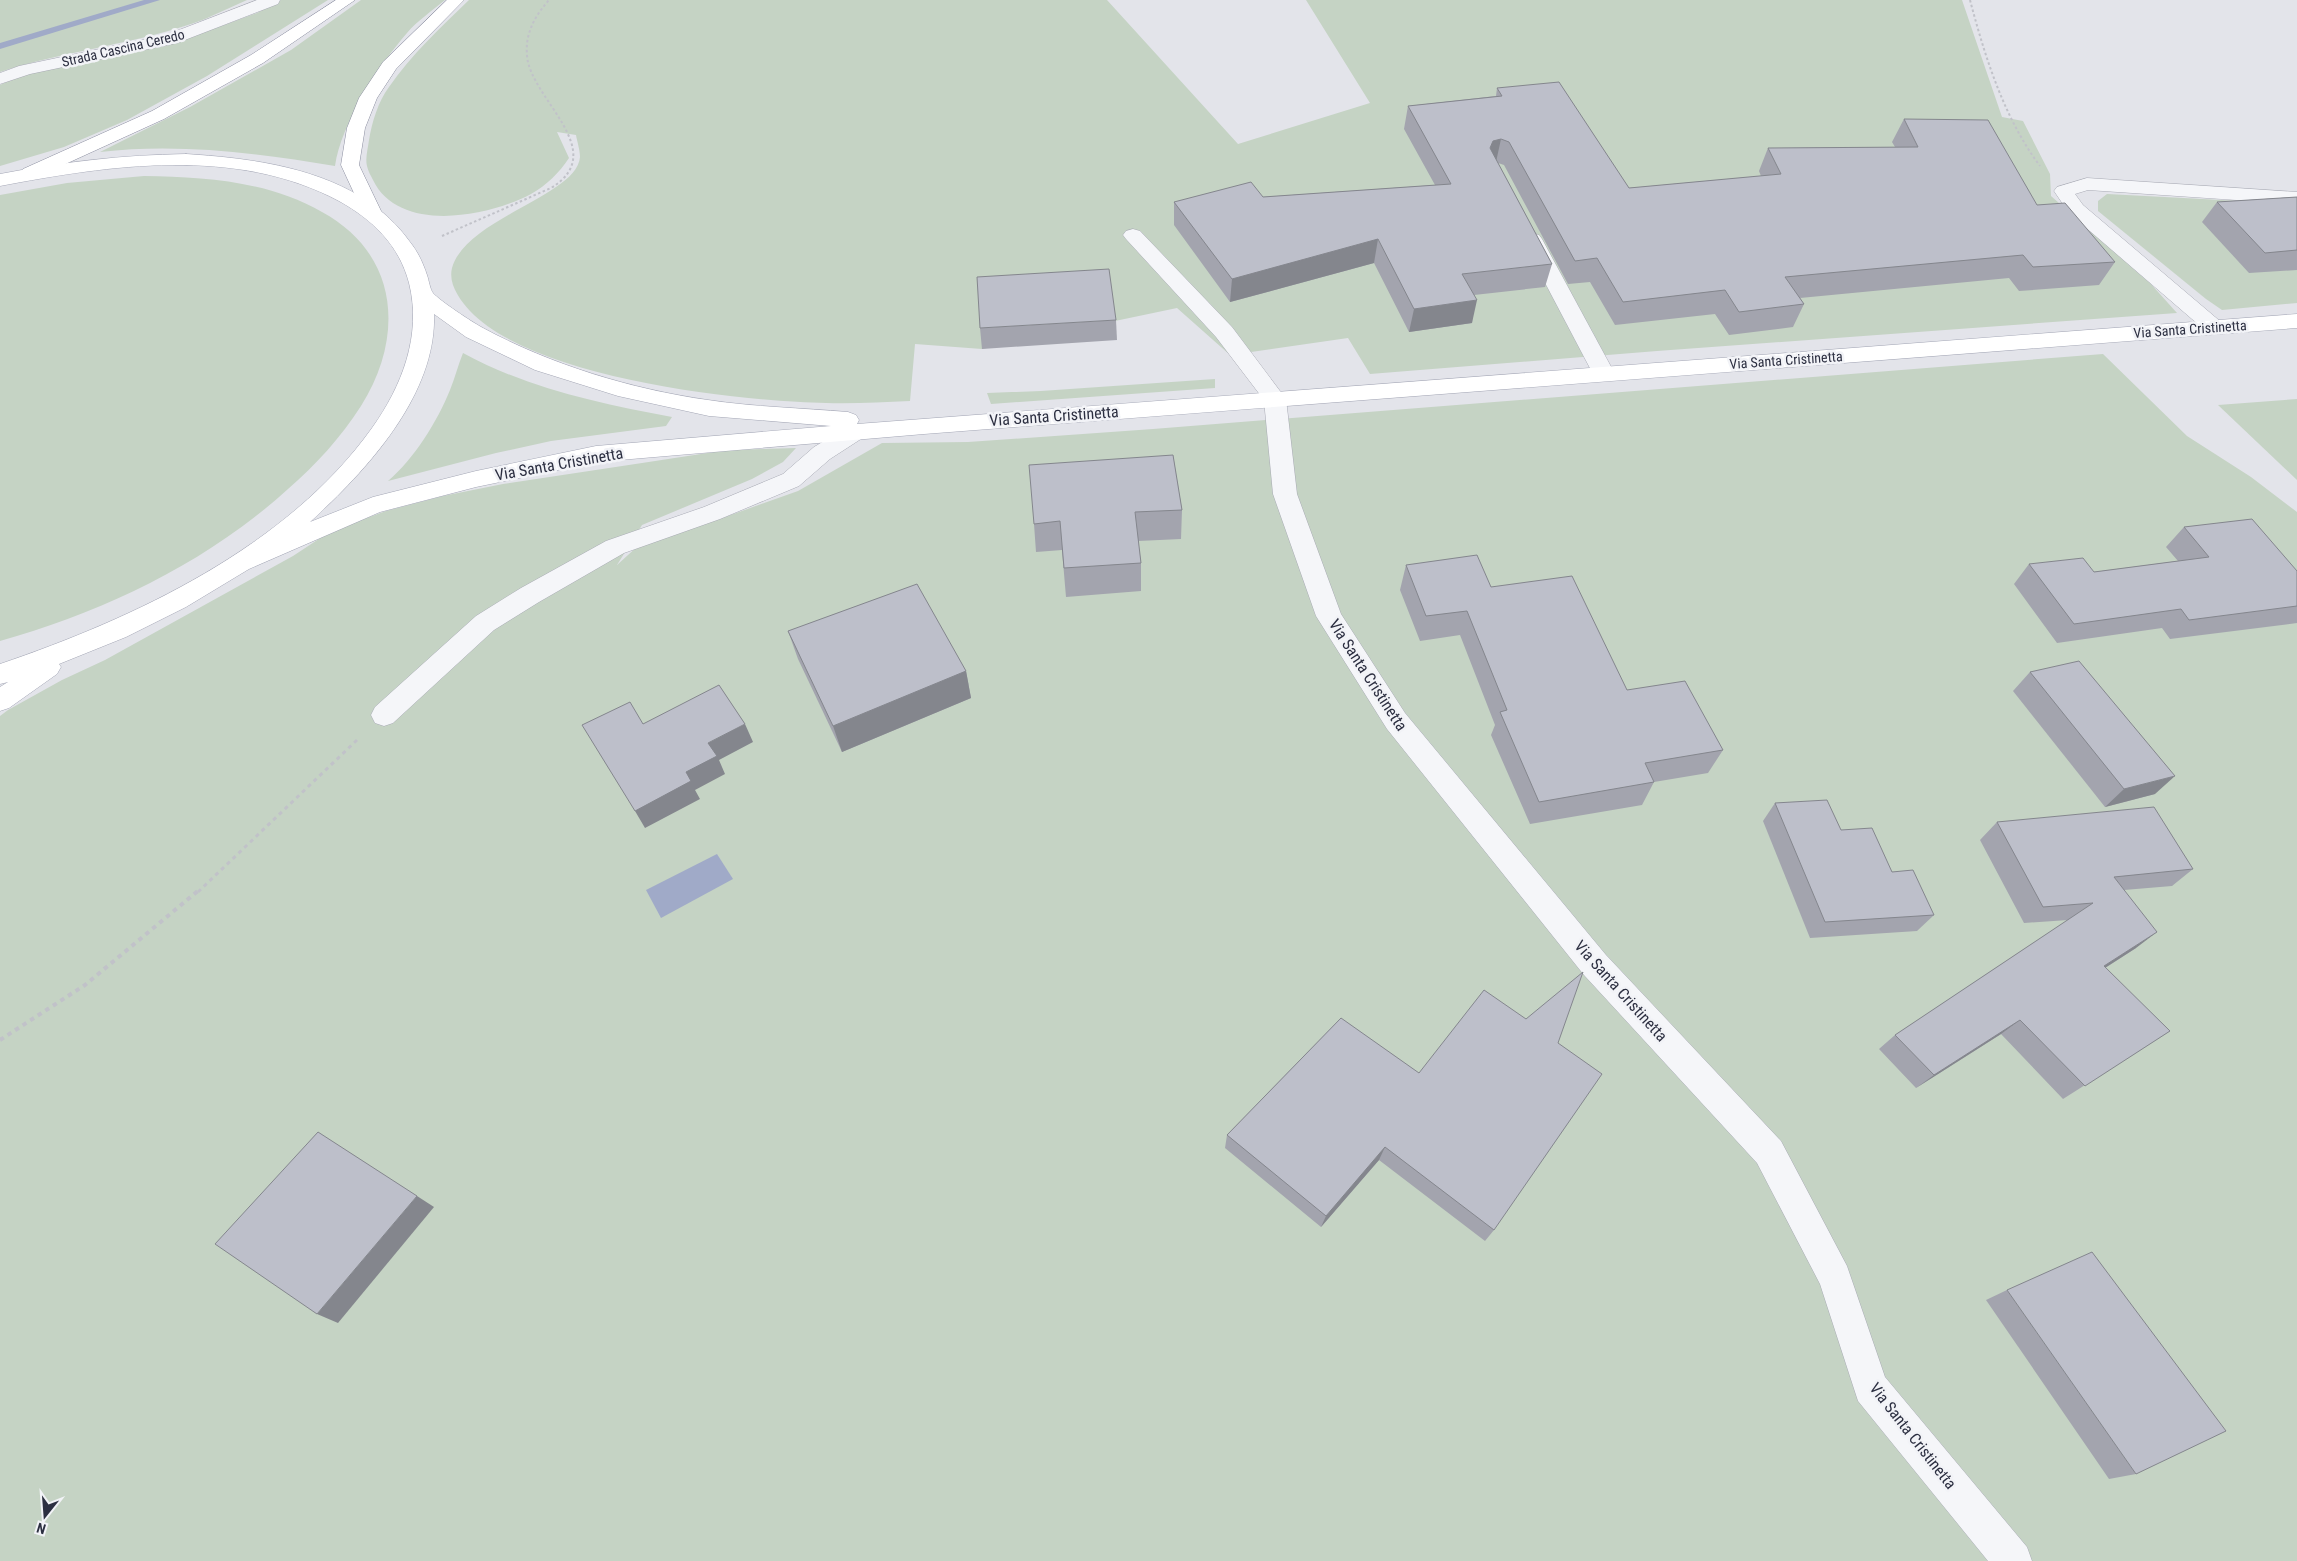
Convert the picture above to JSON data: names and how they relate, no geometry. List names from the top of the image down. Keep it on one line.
{"streets":{"main road":["Via Santa Cristinetta"],"street":["Strada Cascina Ceredo"]},"north":"bottom"}
